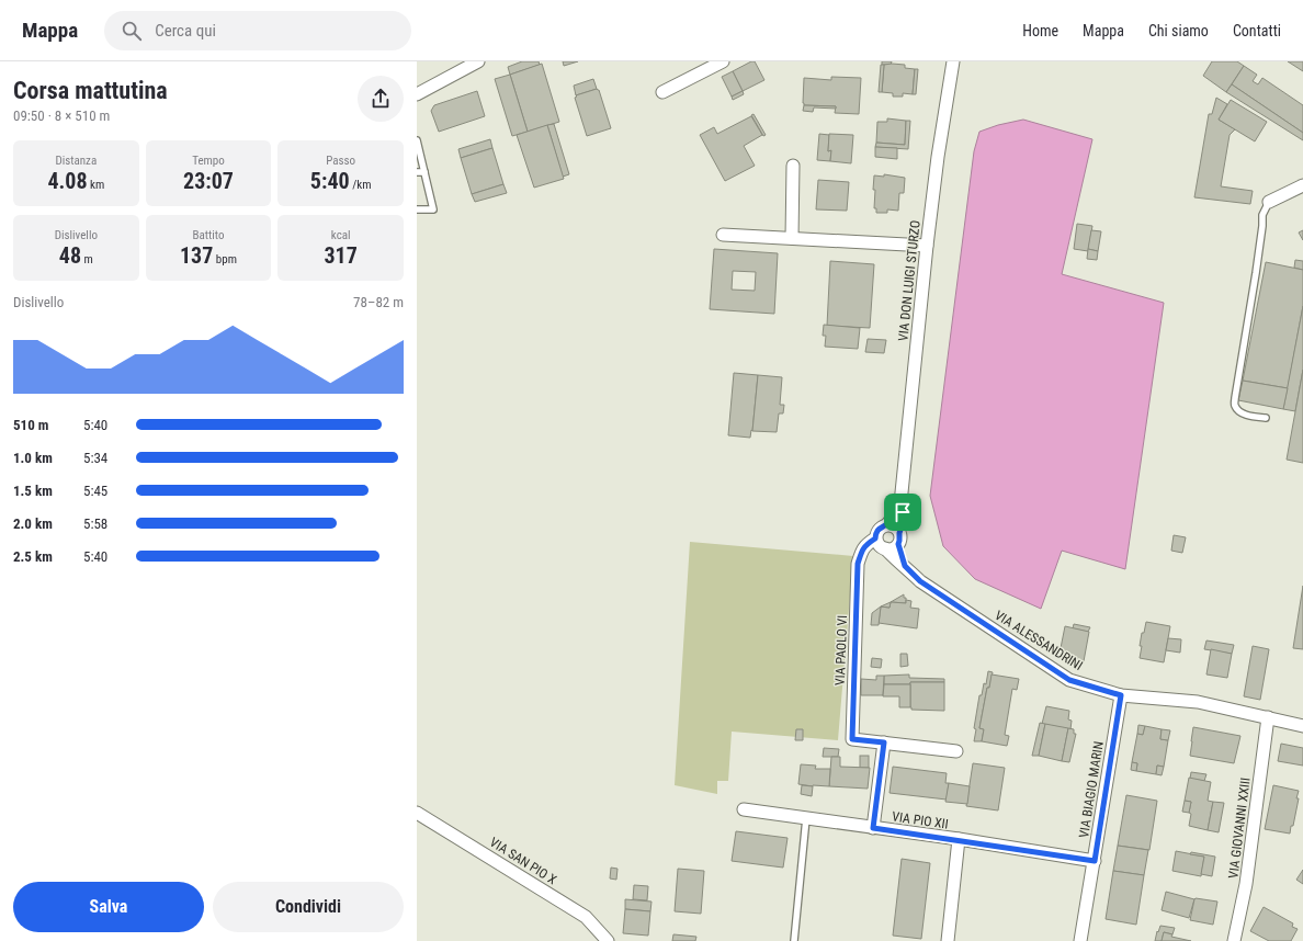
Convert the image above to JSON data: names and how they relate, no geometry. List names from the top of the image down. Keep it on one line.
{"streets":{"street":["VIA DON LUIGI STURZO","VIA ALESSANDRINI","VIA PAOLO VI","VIA BIAGIO MARIN","VIA PIO XII","VIA GIOVANNI XXIII","VIA SAN PIO X"]},"crossings":[["VIA DON LUIGI STURZO","VIA ALESSANDRINI"],["VIA DON LUIGI STURZO","VIA PAOLO VI"],["VIA ALESSANDRINI","VIA PAOLO VI"],["VIA ALESSANDRINI","VIA BIAGIO MARIN"],["VIA ALESSANDRINI","VIA GIOVANNI XXIII"],["VIA BIAGIO MARIN","VIA PIO XII"]],"page":{"header":"Mappa","search":"Cerca qui","nav":["Home","Mappa","Chi siamo","Contatti"],"heading":["Corsa mattutina","09:50 · 8 × 510 m"],"stats":[["Distanza","4.08 km"],["Tempo","23:07"],["Passo","5:40 /km"],["Dislivello","48 m"],["Battito","137 bpm"],["kcal","317"]],"chart":["Dislivello","78–82 m"],"list":[{"name":"510 m","note":"5:40"},{"name":"1.0 km","note":"5:34"},{"name":"1.5 km","note":"5:45"},{"name":"2.0 km","note":"5:58"},{"name":"2.5 km","note":"5:40"}],"buttons":["Salva","Condividi"]}}
